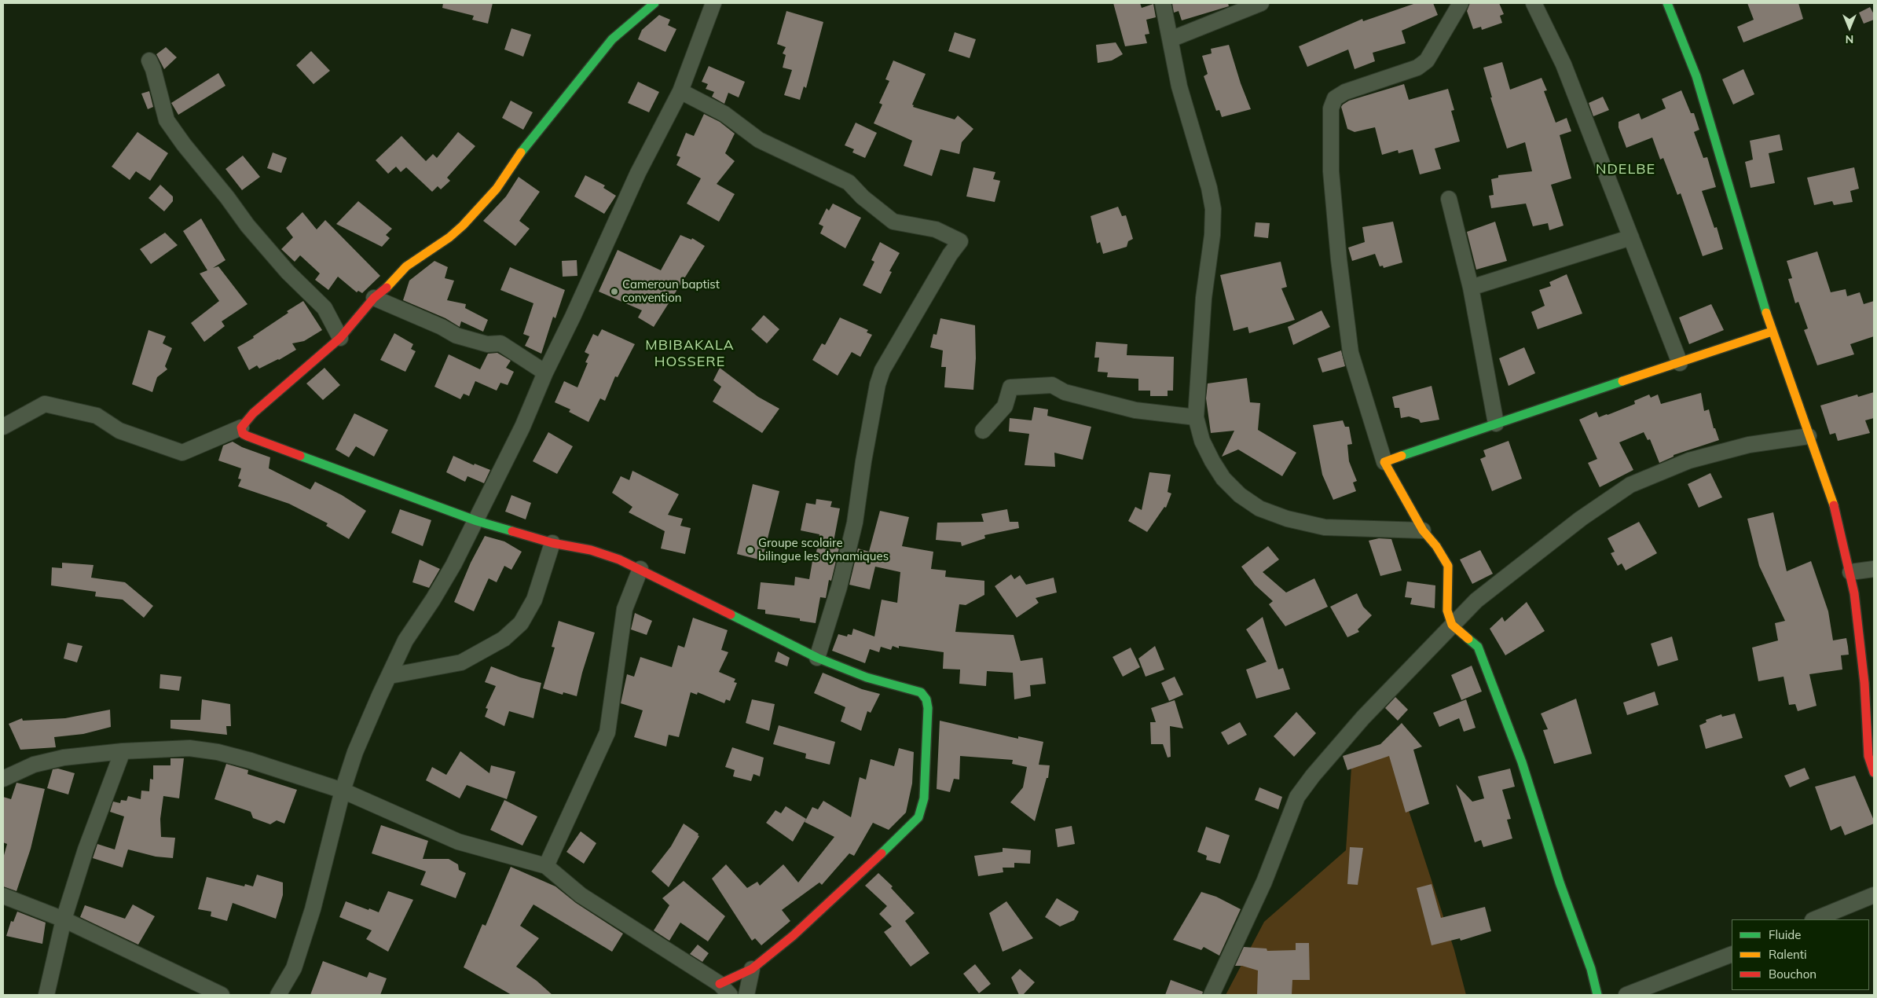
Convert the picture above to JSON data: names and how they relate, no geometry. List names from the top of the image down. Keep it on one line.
{"districts":["NDELBE","MBIBAKALA HOSSERE"],"places":["Cameroun baptist convention","Groupe scolaire bilingue les dynamiques"],"legend":["Fluide","Ralenti","Bouchon"],"north":"bottom"}
